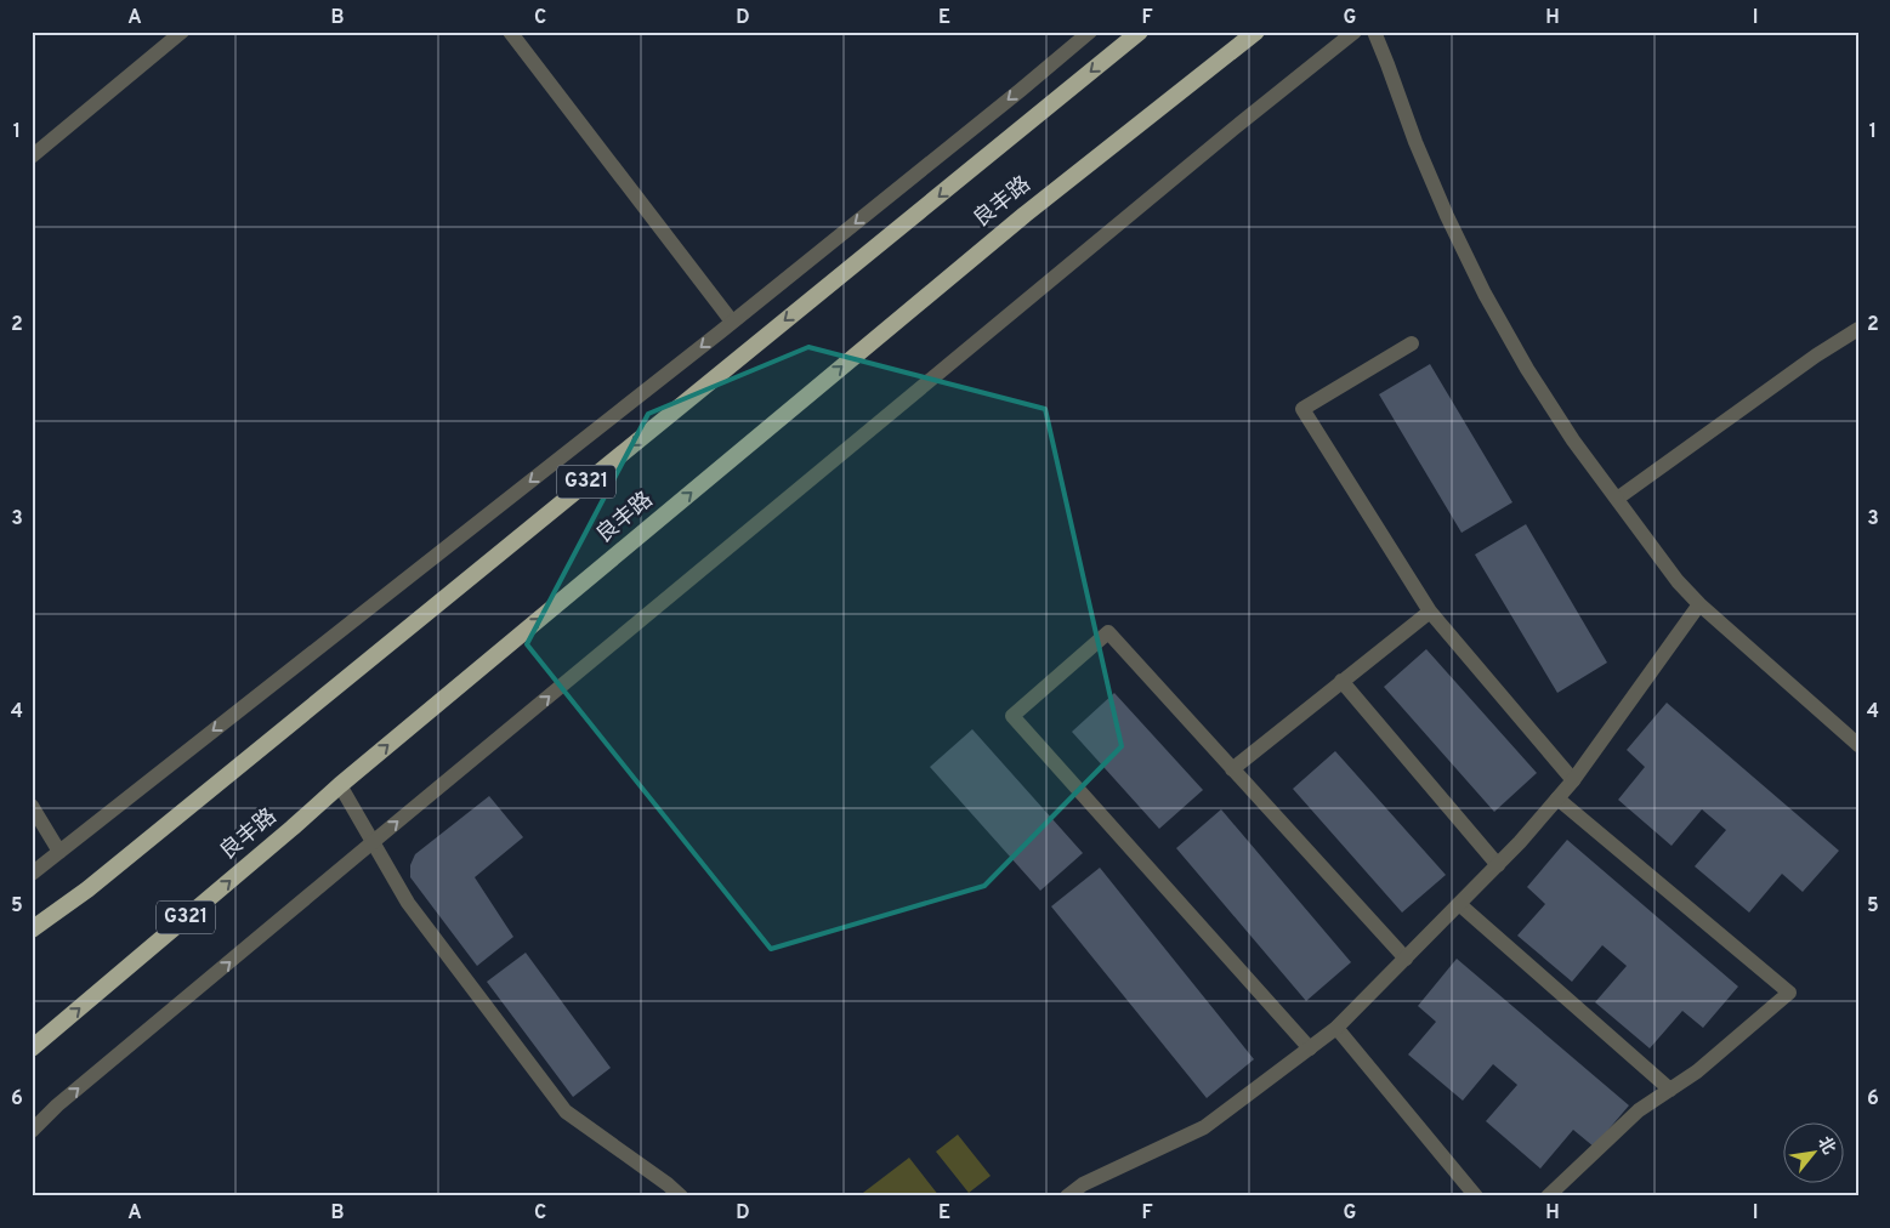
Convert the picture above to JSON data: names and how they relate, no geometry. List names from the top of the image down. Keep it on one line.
{"streets":{"highway":["良丰路","G321"]},"north":"top right","grid":{"columns":["A","B","C","D","E","F","G","H","I"],"rows":["1","2","3","4","5","6"]}}
